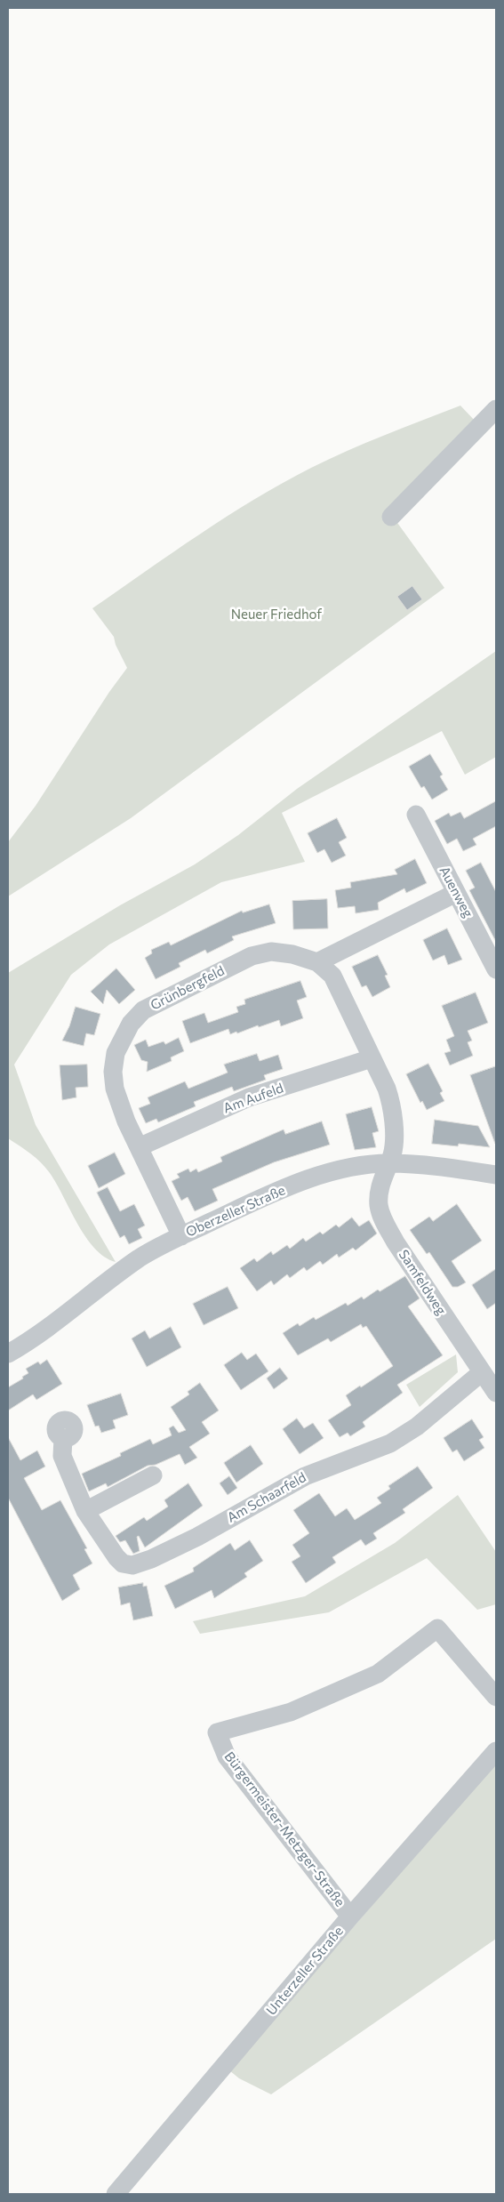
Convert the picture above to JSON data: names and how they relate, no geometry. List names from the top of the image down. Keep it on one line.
{"streets":{"street":["Auenweg","Grünbergfeld","Am Aufeld","Oberzeller Straße","Samfeldweg","Am Schaarfeld","Bürgermeister-Metzger-Straße","Unterzeller Straße"]},"crossings":[["Grünbergfeld","Am Aufeld"],["Grünbergfeld","Oberzeller Straße"],["Grünbergfeld","Samfeldweg"],["Oberzeller Straße","Samfeldweg"],["Samfeldweg","Am Schaarfeld"],["Bürgermeister-Metzger-Straße","Unterzeller Straße"]],"parks":["Neuer Friedhof"]}
